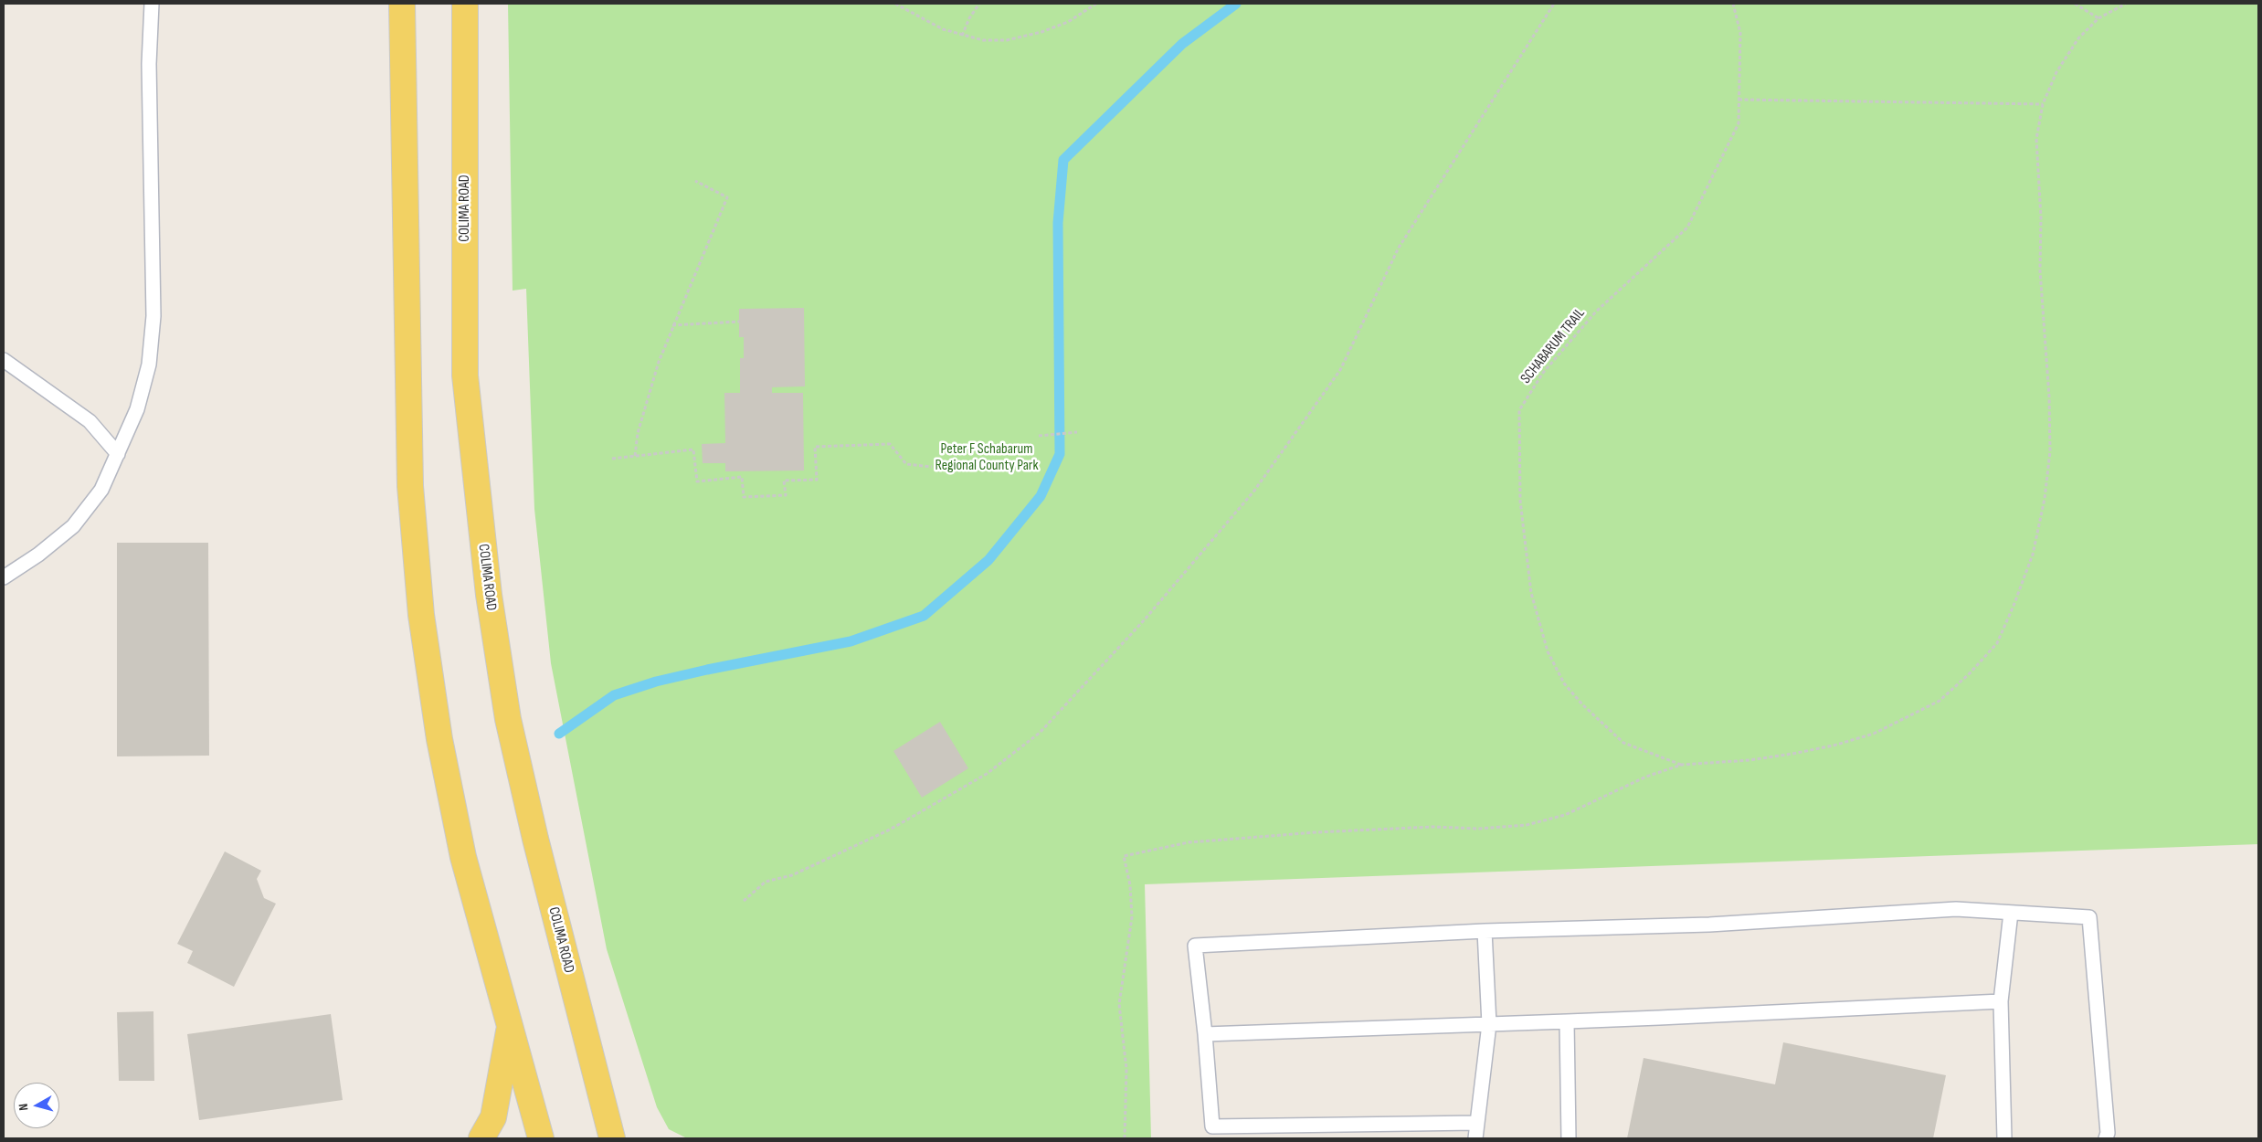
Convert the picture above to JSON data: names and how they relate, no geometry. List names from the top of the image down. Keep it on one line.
{"streets":{"main road":["COLIMA ROAD"],"path":["SCHABARUM TRAIL"]},"parks":["Peter F Schabarum Regional County Park"],"north":"left"}
